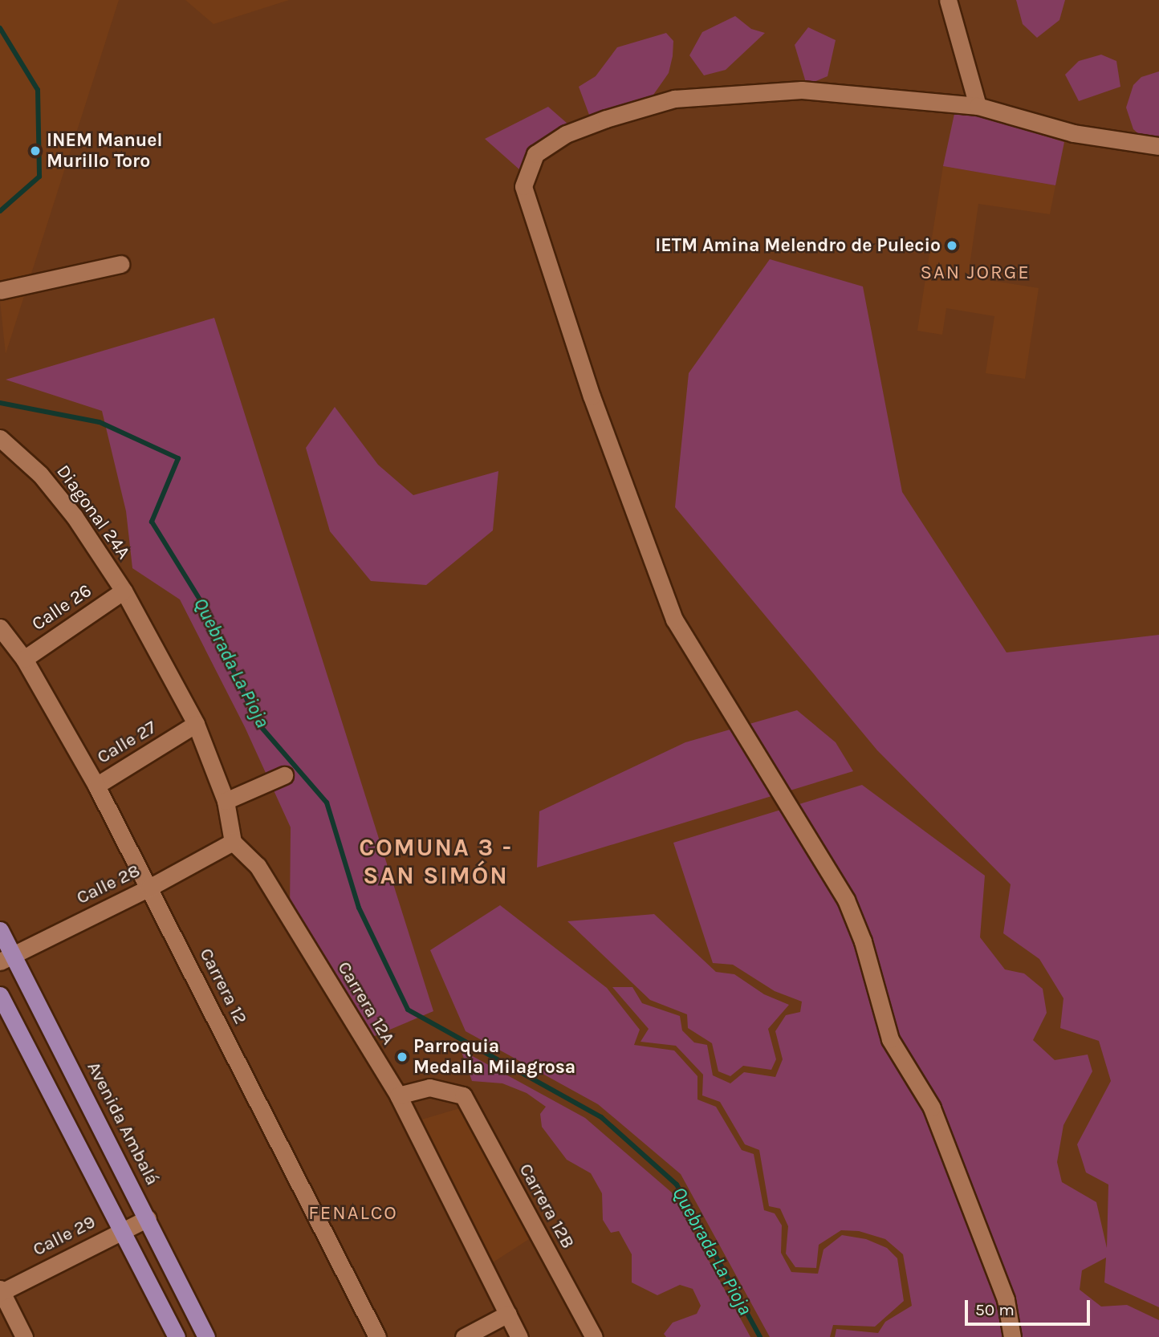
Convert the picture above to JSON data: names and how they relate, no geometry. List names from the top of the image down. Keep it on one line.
{"streets":{"main road":["Avenida Ambalá"],"street":["Diagonal 24A","Calle 26","Calle 27","Calle 28","Carrera 12","Carrera 12A","Carrera 12B","Calle 29"]},"crossings":[["Diagonal 24A","Calle 26"],["Calle 26","Carrera 12"],["Calle 27","Carrera 12"],["Calle 28","Carrera 12"],["Calle 28","Carrera 12A"],["Calle 28","Avenida Ambalá"],["Carrera 12A","Carrera 12B"],["Avenida Ambalá","Calle 29"]],"districts":["SAN JORGE","COMUNA 3 - SAN SIMÓN","FENALCO"],"water":["Quebrada La Pioja"],"places":["INEM Manuel Murillo Toro","IETM Amina Melendro de Pulecio","Parroquia Medalla Milagrosa"],"scale_bar":"50 m"}
